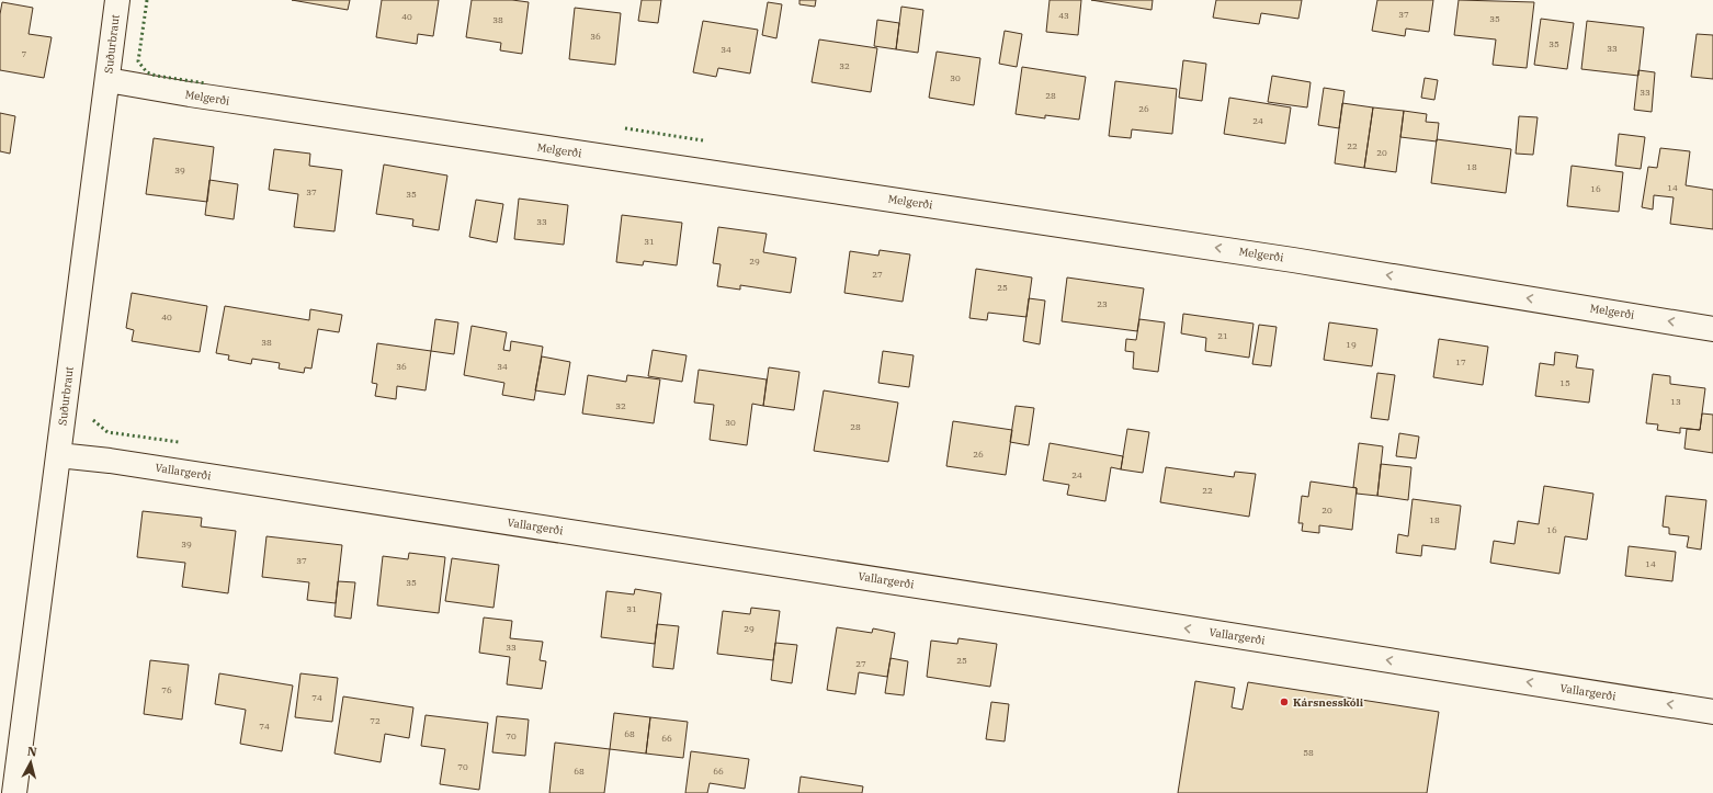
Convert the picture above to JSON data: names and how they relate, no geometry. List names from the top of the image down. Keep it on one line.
{"streets":{"street":["Suðurbraut","Melgerði","Vallargerði"]},"crossings":[["Suðurbraut","Melgerði"],["Suðurbraut","Vallargerði"]],"one_way":["Melgerði","Vallargerði"],"places":["Kársnesskóli"],"house_numbers":["37","43","40","35","38","36","35","33","34","7","32","30","33","28","26","24","22","20","18","39","14","16","37","35","33","31","29","27","25","23","40","21","38","19","17","36","34","15","13","32","30","28","26","24","22","20","18","16","39","37","14","35","31","29","33","25","27","76","74","72","74","68","70","66","58","70","68","66"],"north":"top"}
